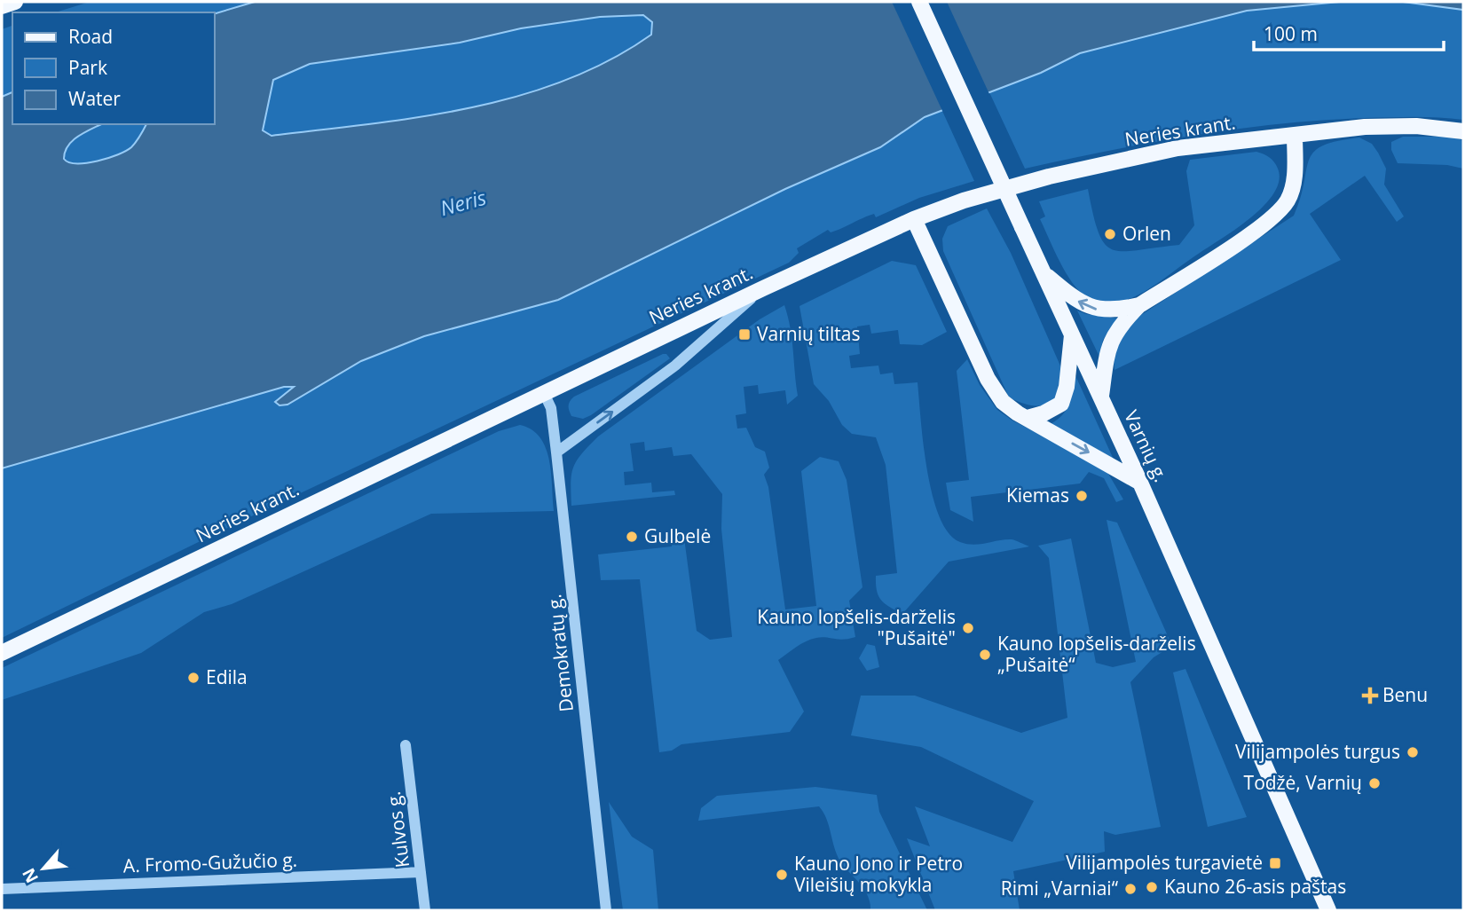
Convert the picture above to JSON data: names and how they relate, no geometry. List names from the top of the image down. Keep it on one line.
{"streets":{"main road":["Neries krant.","Varnių g."],"street":["Demokratų g.","Kulvos g.","A. Fromo-Gužučio g."]},"crossings":[["Neries krant.","Demokratų g."],["Kulvos g.","A. Fromo-Gužučio g."]],"water":["Neris"],"places":{"other":["Orlen","Kiemas","Gulbelė","Kauno lopšelis-darželis \"Pušaitė\"","Kauno lopšelis-darželis „Pušaitė“","Edila","Vilijampolės turgus","Todžė, Varnių","Kauno Jono ir Petro Vileišių mokykla","Kauno 26-asis paštas","Rimi „Varniai“"],"transit":["Varnių tiltas","Vilijampolės turgavietė"],"health":["Benu"]},"legend":["Road","Park","Water"],"scale_bar":"100 m","north":"bottom left"}
